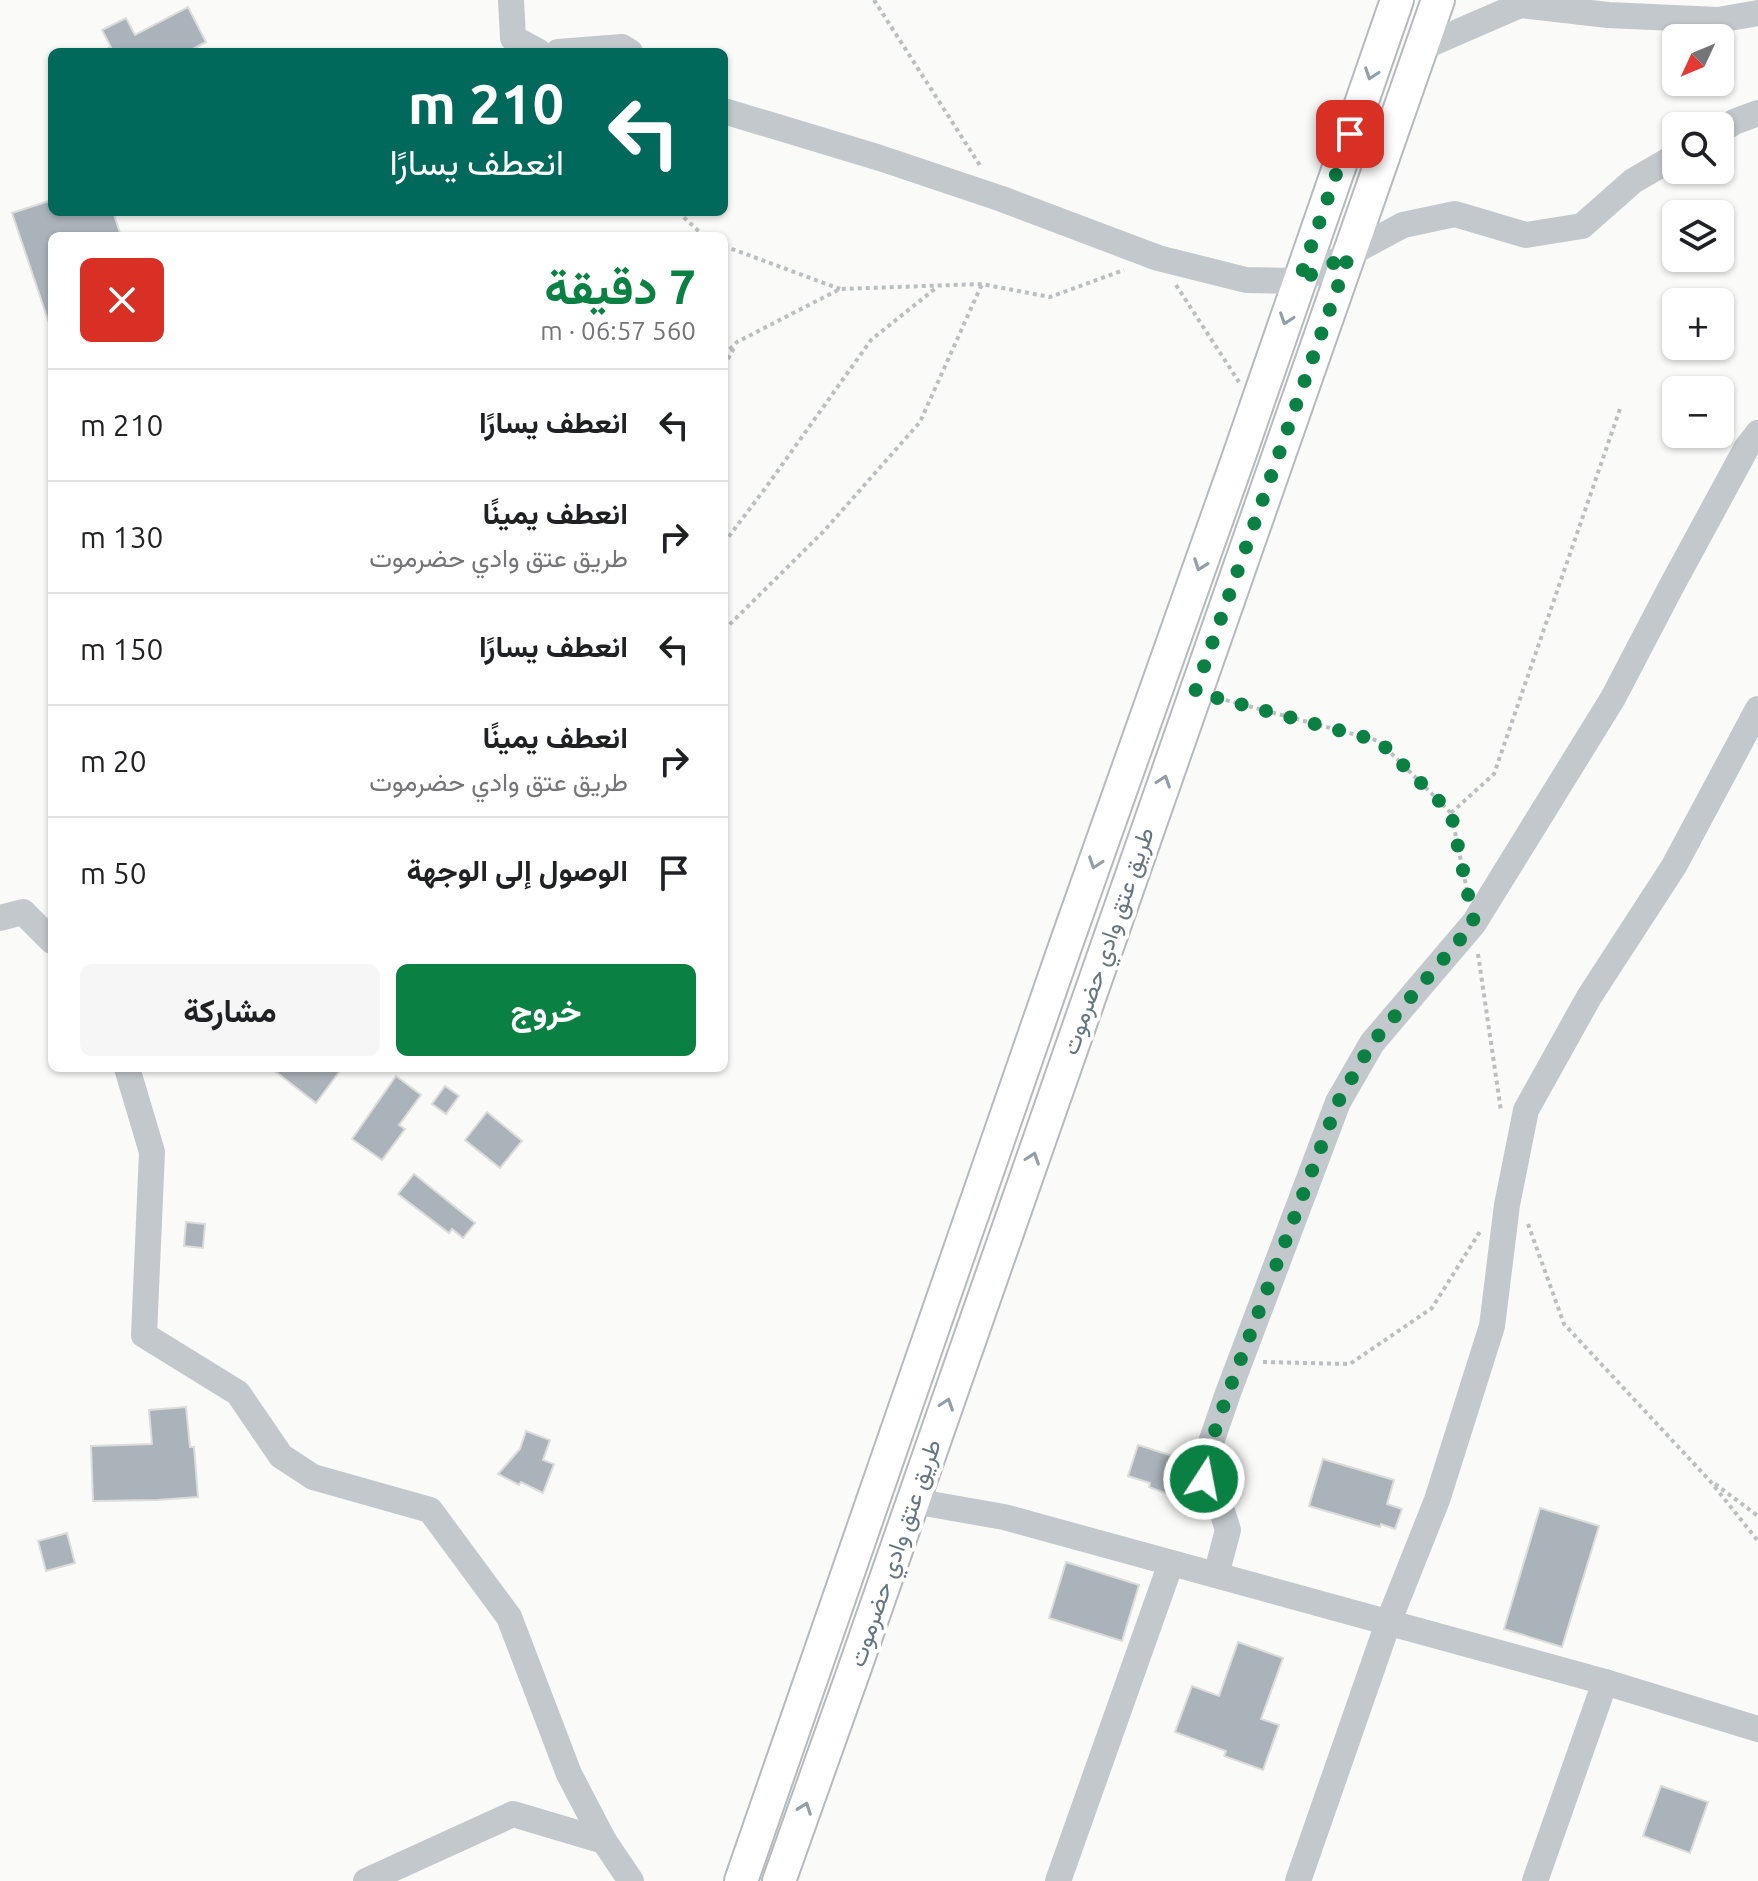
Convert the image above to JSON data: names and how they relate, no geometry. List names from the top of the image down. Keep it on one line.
{"streets":{"main road":["طريق عتق وادي حضرموت"]},"north":"bottom left","page":{"map_buttons":["+","−"],"turn":["210 m","انعطف يسارًا"],"heading":["7 دقيقة","560 m · 06:57"],"list":[{"name":"انعطف يسارًا","value":"210 m"},{"name":"انعطف يمينًا","note":"طريق عتق وادي حضرموت","value":"130 m"},{"name":"انعطف يسارًا","value":"150 m"},{"name":"انعطف يمينًا","note":"طريق عتق وادي حضرموت","value":"20 m"},{"name":"الوصول إلى الوجهة","value":"50 m"}],"buttons":["خروج","مشاركة"]}}
